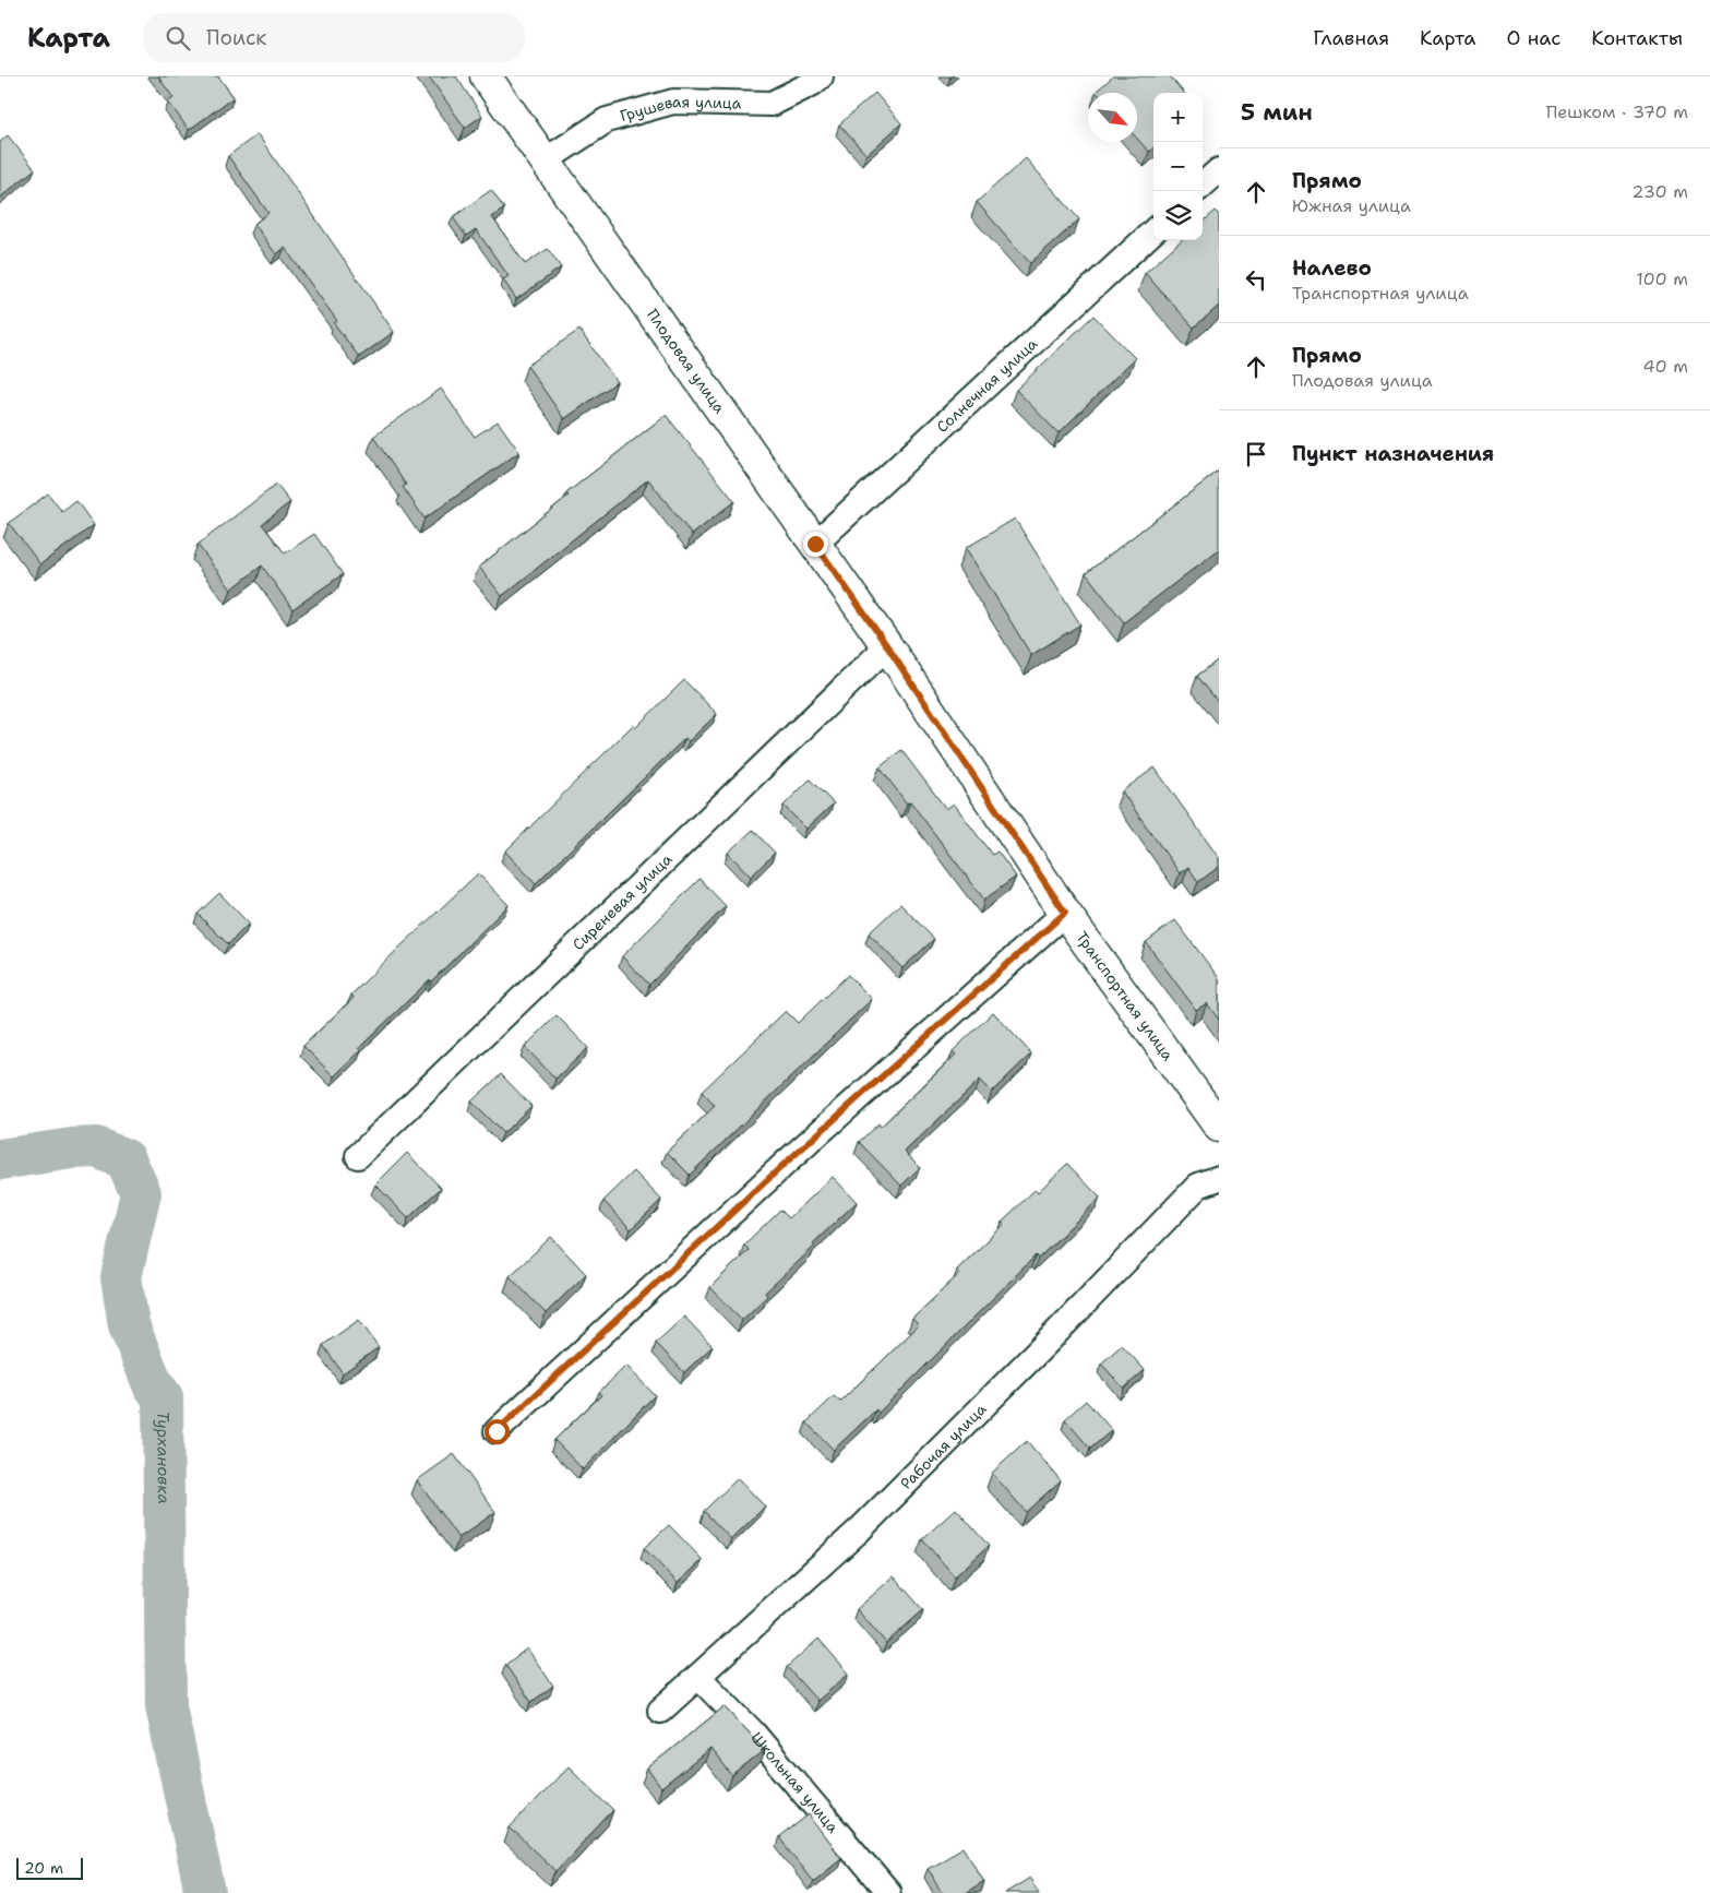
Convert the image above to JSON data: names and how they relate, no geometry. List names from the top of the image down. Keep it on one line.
{"streets":{"main road":["Плодовая улица","Транспортная улица"],"street":["Грушевая улица","Солнечная улица","Сиреневая улица","Рабочая улица","Школьная улица"]},"crossings":[["Грушевая улица","Плодовая улица"],["Плодовая улица","Солнечная улица"],["Плодовая улица","Сиреневая улица"],["Плодовая улица","Транспортная улица"],["Сиреневая улица","Транспортная улица"],["Рабочая улица","Школьная улица"]],"water":["Турхановка"],"scale_bar":"20 m","north":"bottom right","page":{"header":"Карта","search":"Поиск","nav":["Главная","Карта","О нас","Контакты"],"heading":["5 мин","Пешком · 370 m"],"map_buttons":["+","−"],"list":[["Прямо","Южная улица","230 m"],["Налево","Транспортная улица","100 m"],["Прямо","Плодовая улица","40 m"],"Пункт назначения"],"scale":"20 m"}}
